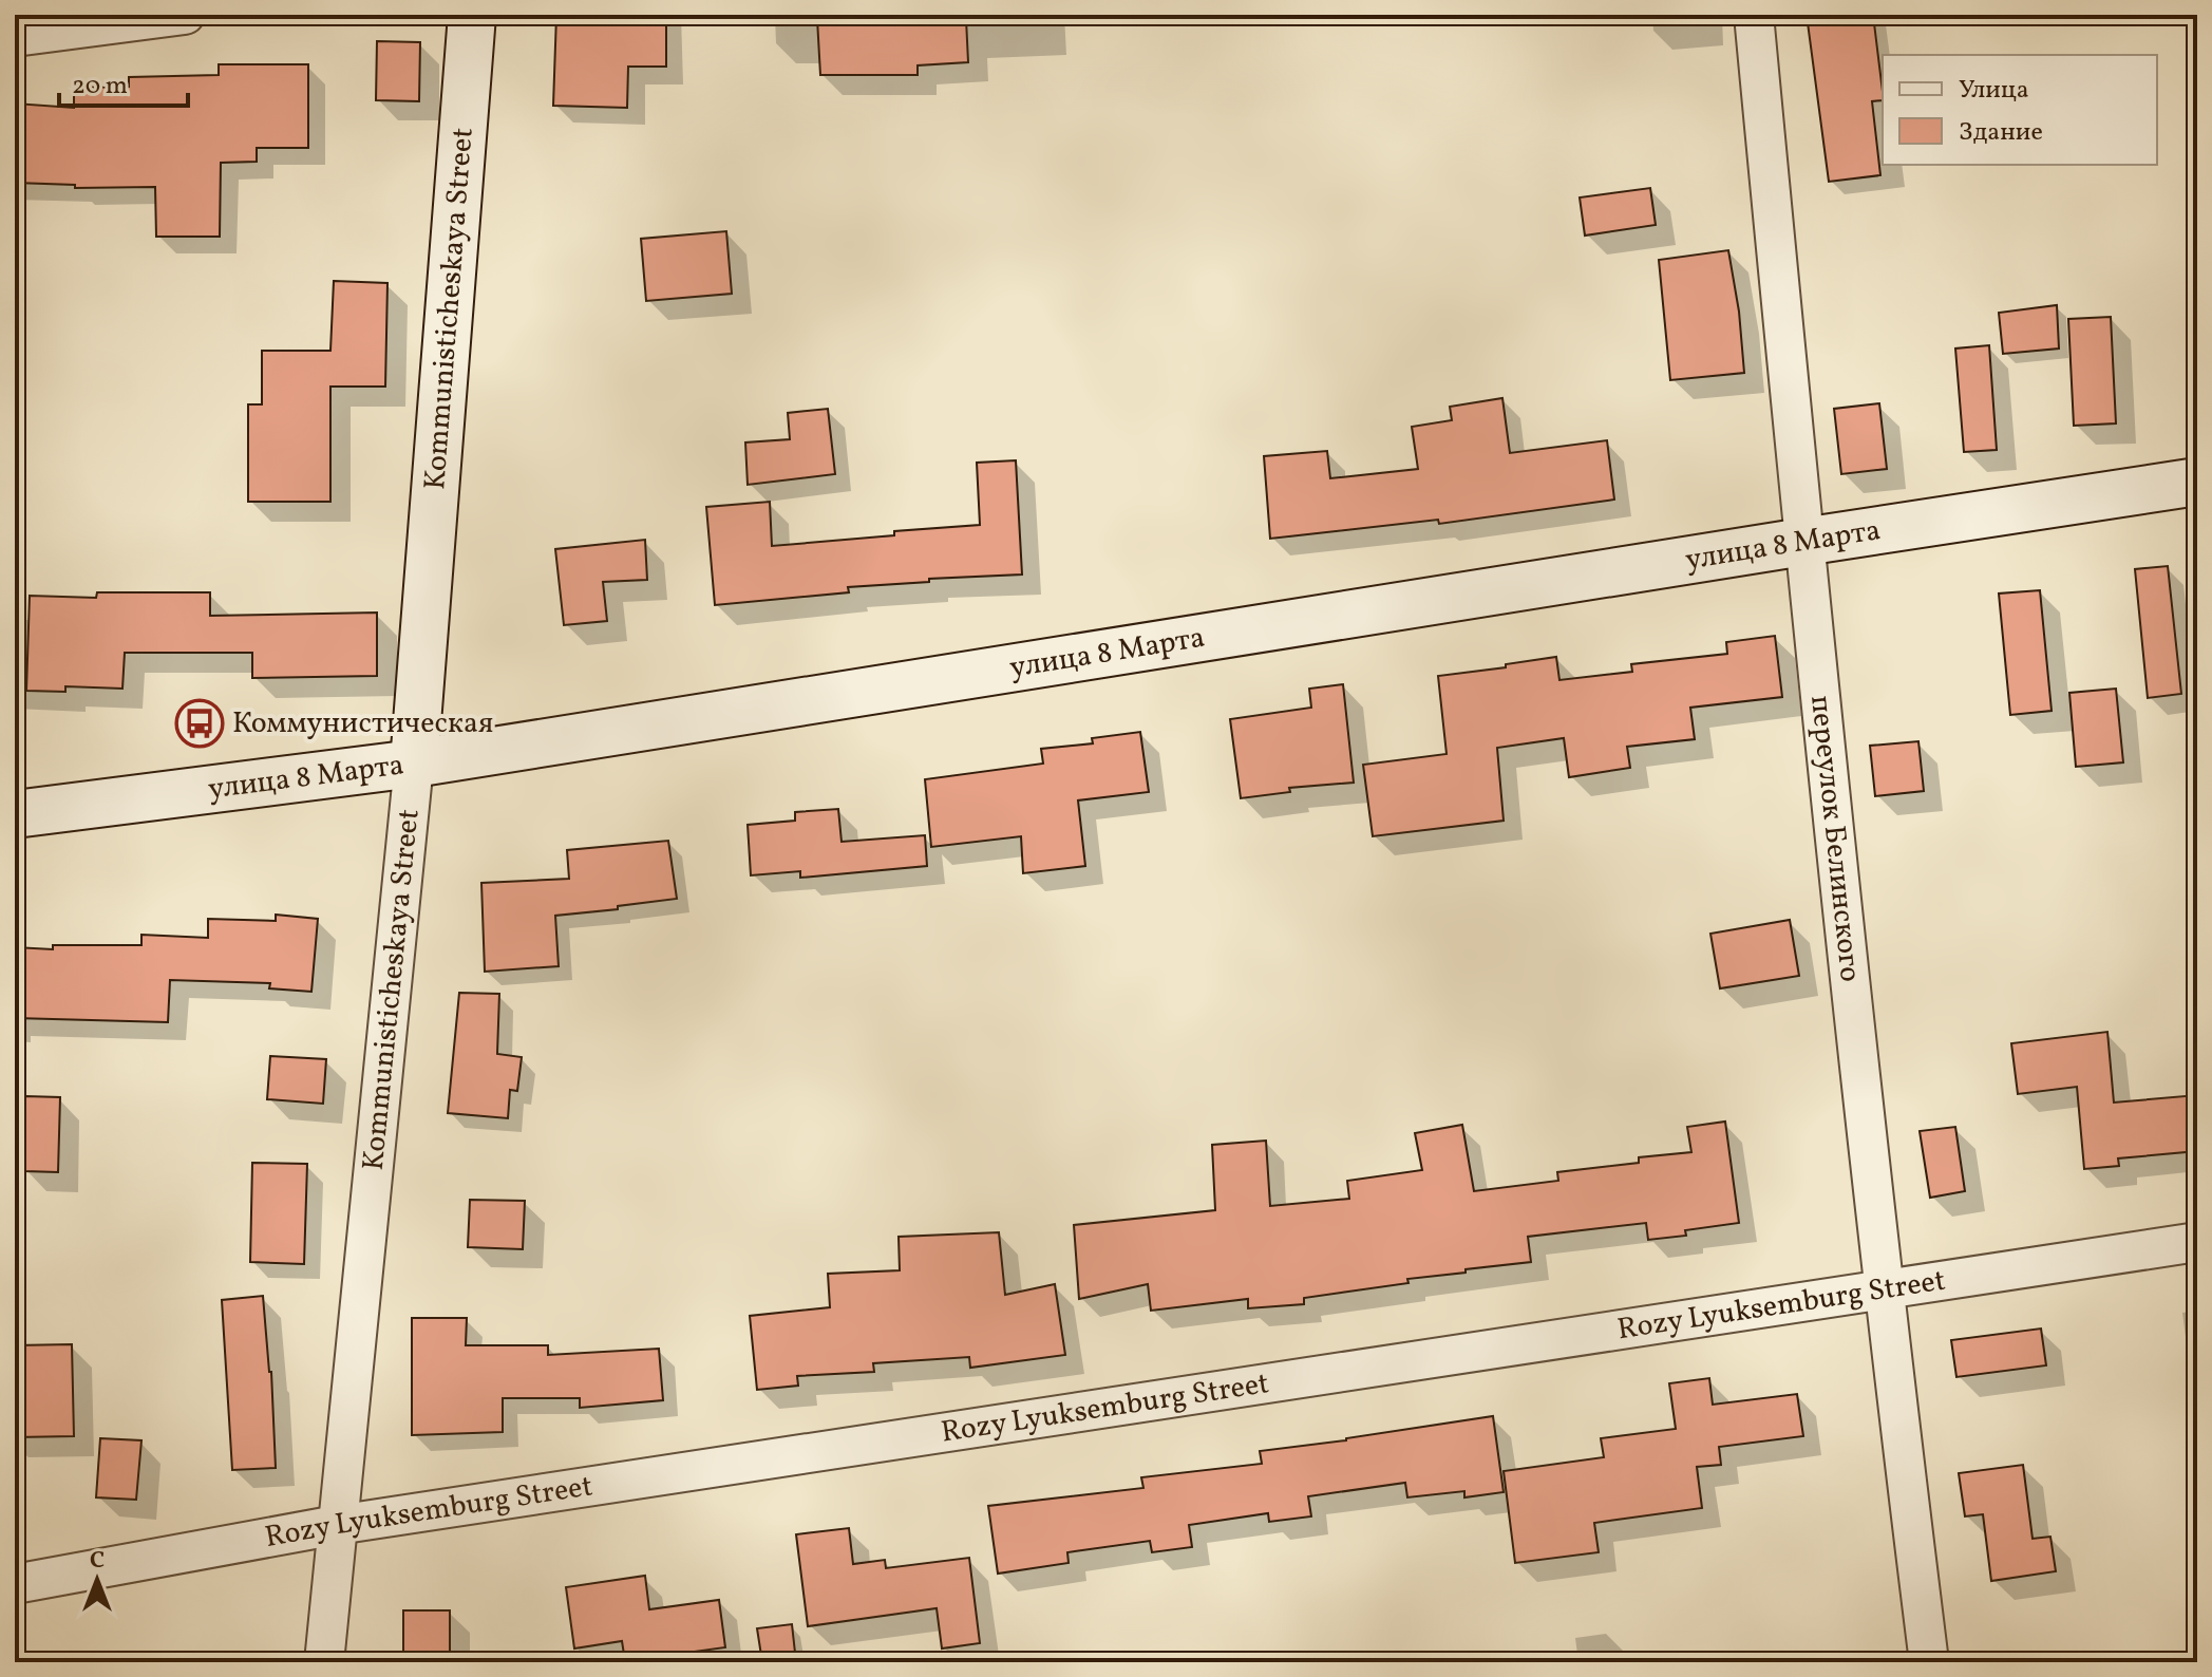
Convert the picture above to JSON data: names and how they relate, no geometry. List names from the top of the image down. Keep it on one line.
{"streets":{"main road":["Kommunisticheskaya Street","улица 8 Марта"],"street":["переулок Белинского","Rozy Lyuksemburg Street"]},"crossings":[["Kommunisticheskaya Street","улица 8 Марта"],["Kommunisticheskaya Street","Rozy Lyuksemburg Street"],["улица 8 Марта","переулок Белинского"],["переулок Белинского","Rozy Lyuksemburg Street"]],"places":{"bus stop":["Коммунистическая"]},"legend":["Улица","Здание"],"scale_bar":"20 m","north":"top"}
